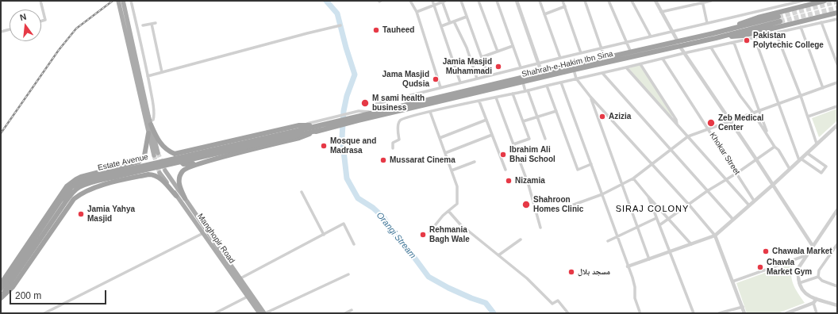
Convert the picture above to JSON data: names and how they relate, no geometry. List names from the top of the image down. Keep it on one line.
{"streets":{"highway":["Shahrah-e-Hakim Ibn Sina","Estate Avenue"],"main road":["Manghopir Road"],"street":["Khokar Street"]},"districts":["SIRAJ COLONY"],"water":["Orangi Stream"],"places":["Tauheed","Pakistan Polytechic College","Jamia Masjid Muhammadi","Jama Masjid Qudsia","M sami health business","Azizia","Zeb Medical Center","Mosque and Madrasa","Ibrahim Ali Bhai School","Mussarat Cinema","Nizamia","Shahroon Homes Clinic","Jamia Yahya Masjid","Rehmania Bagh Wale","Chawala Market","Chawla Market Gym","مسجد بلال"],"scale_bar":"200 m","north":"top"}
